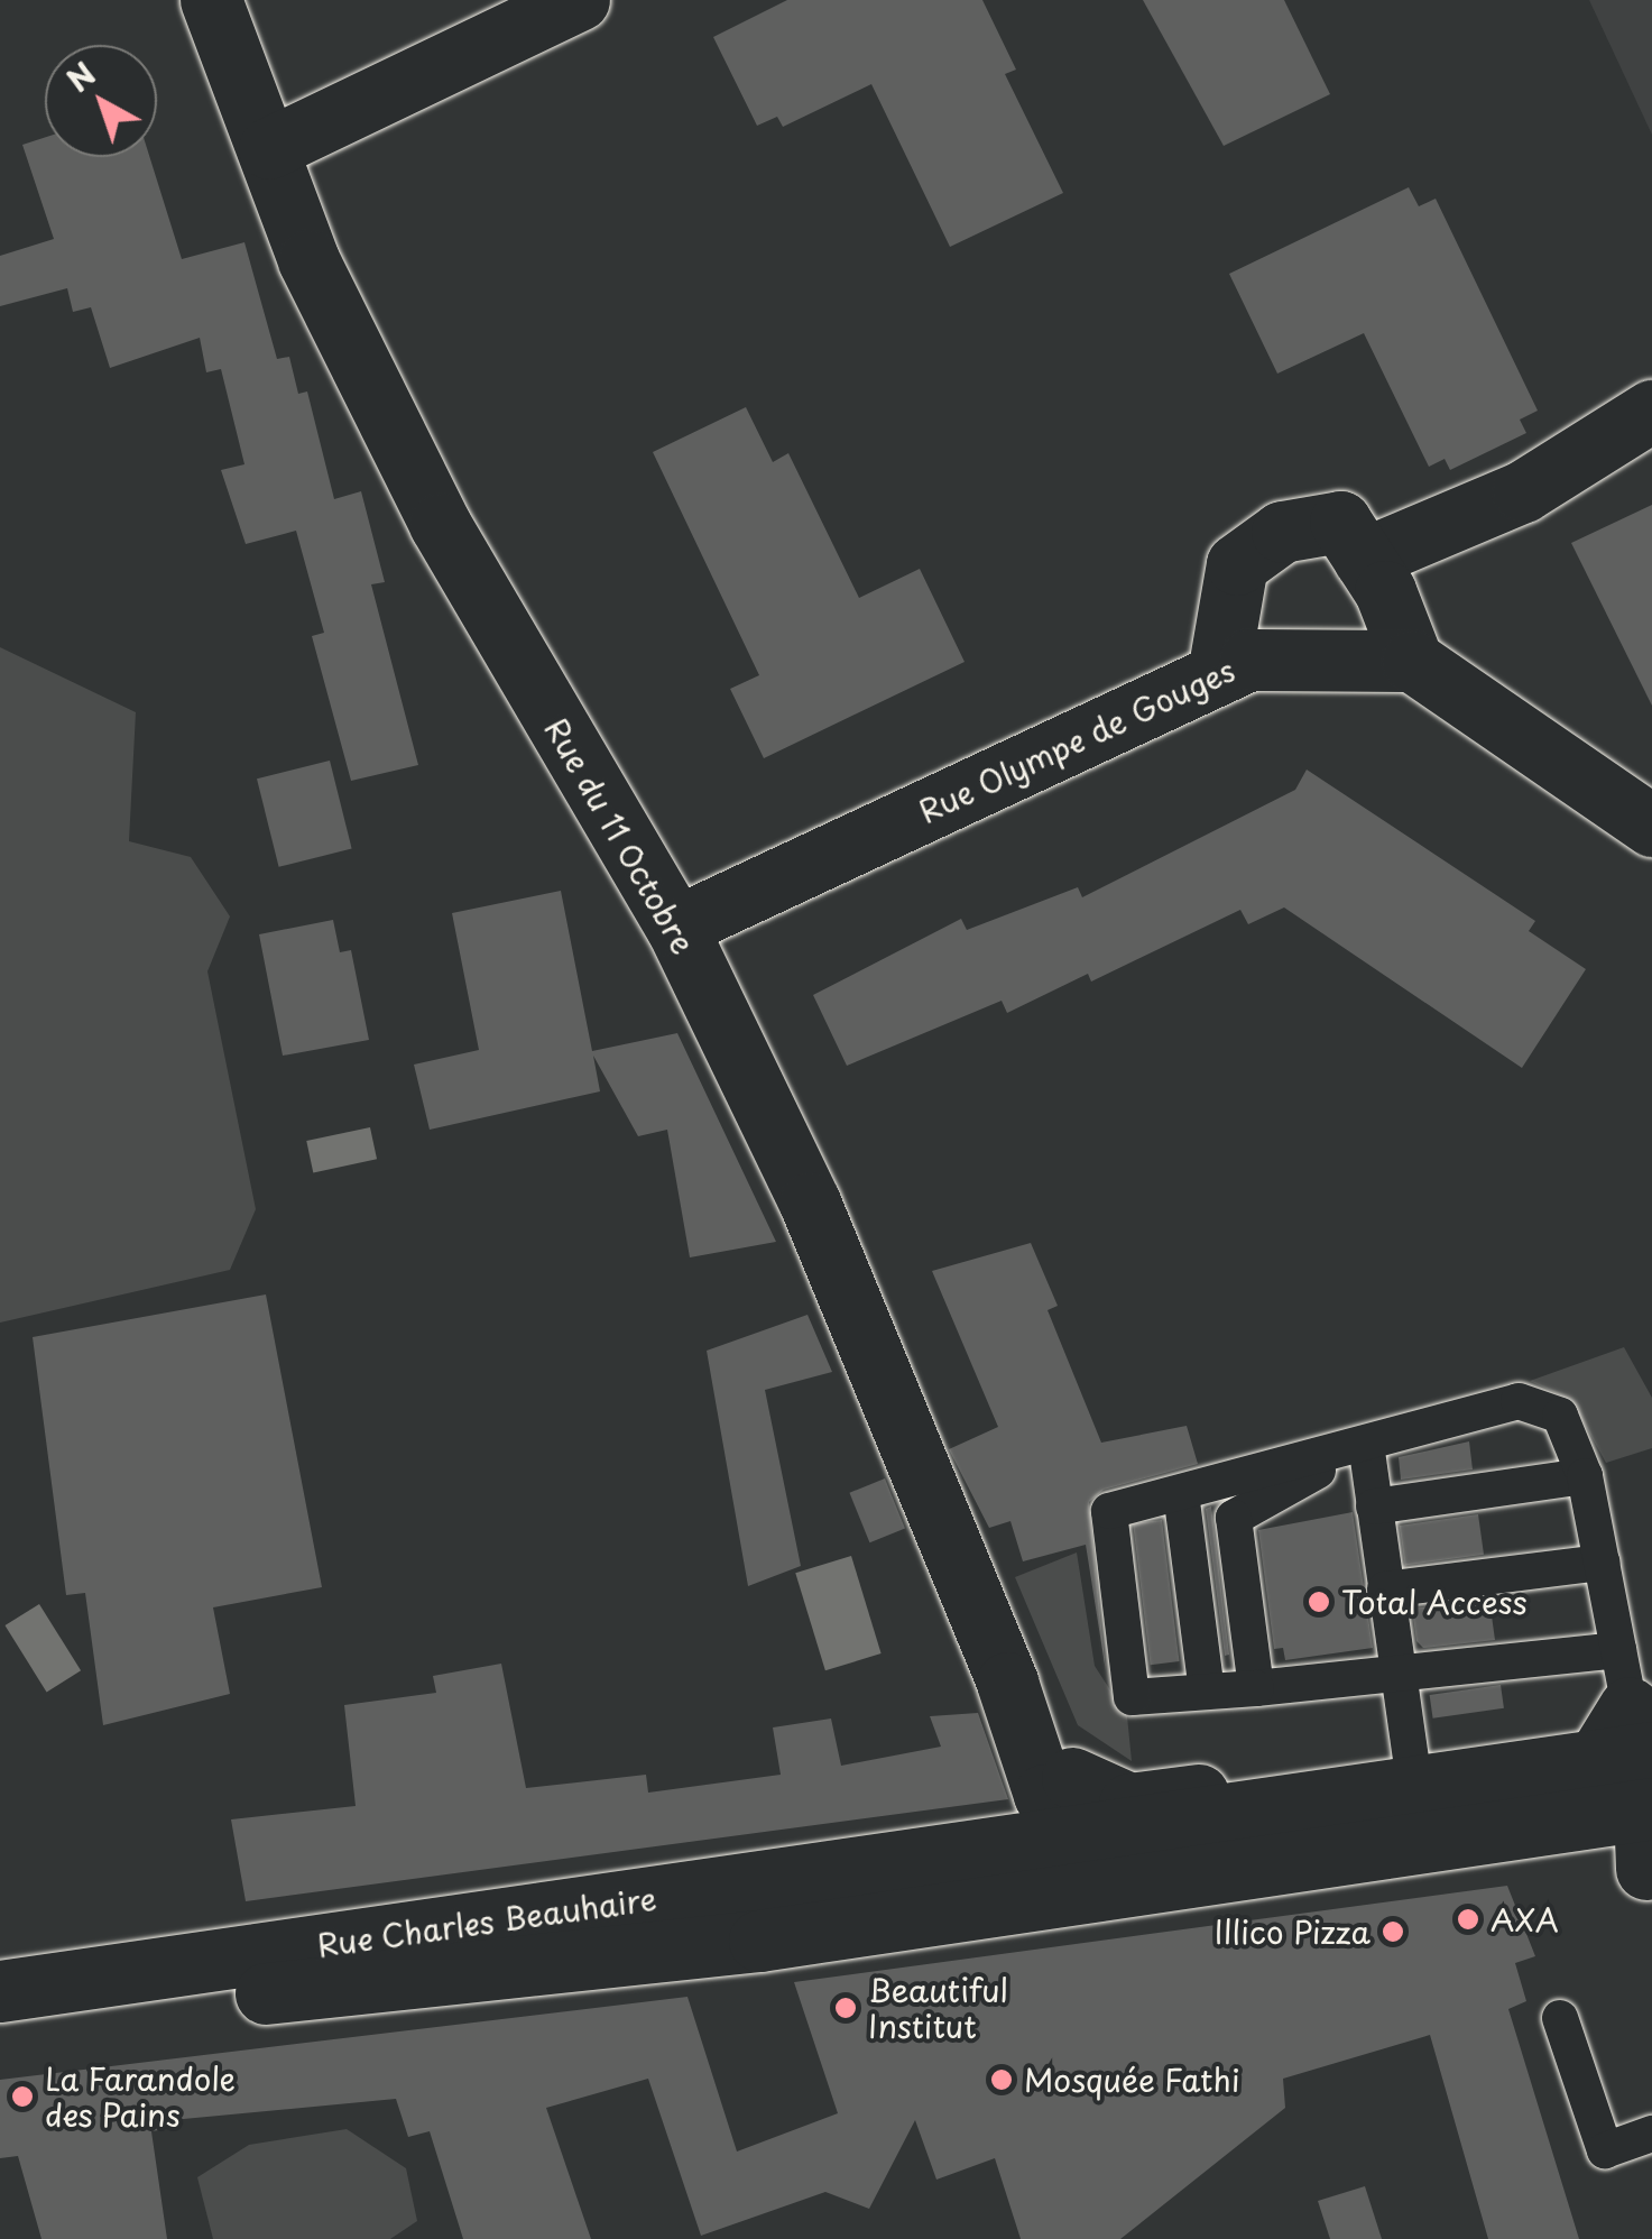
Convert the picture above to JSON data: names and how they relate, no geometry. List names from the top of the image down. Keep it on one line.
{"streets":{"street":["Rue Olympe de Gouges","Rue du 11 Octobre","Rue Charles Beauhaire"]},"crossings":[["Rue Olympe de Gouges","Rue du 11 Octobre"],["Rue du 11 Octobre","Rue Charles Beauhaire"]],"places":["Total Access","AXA","Illico Pizza","Beautiful Institut","Mosquée Fathi","La Farandole des Pains"],"north":"top left"}
